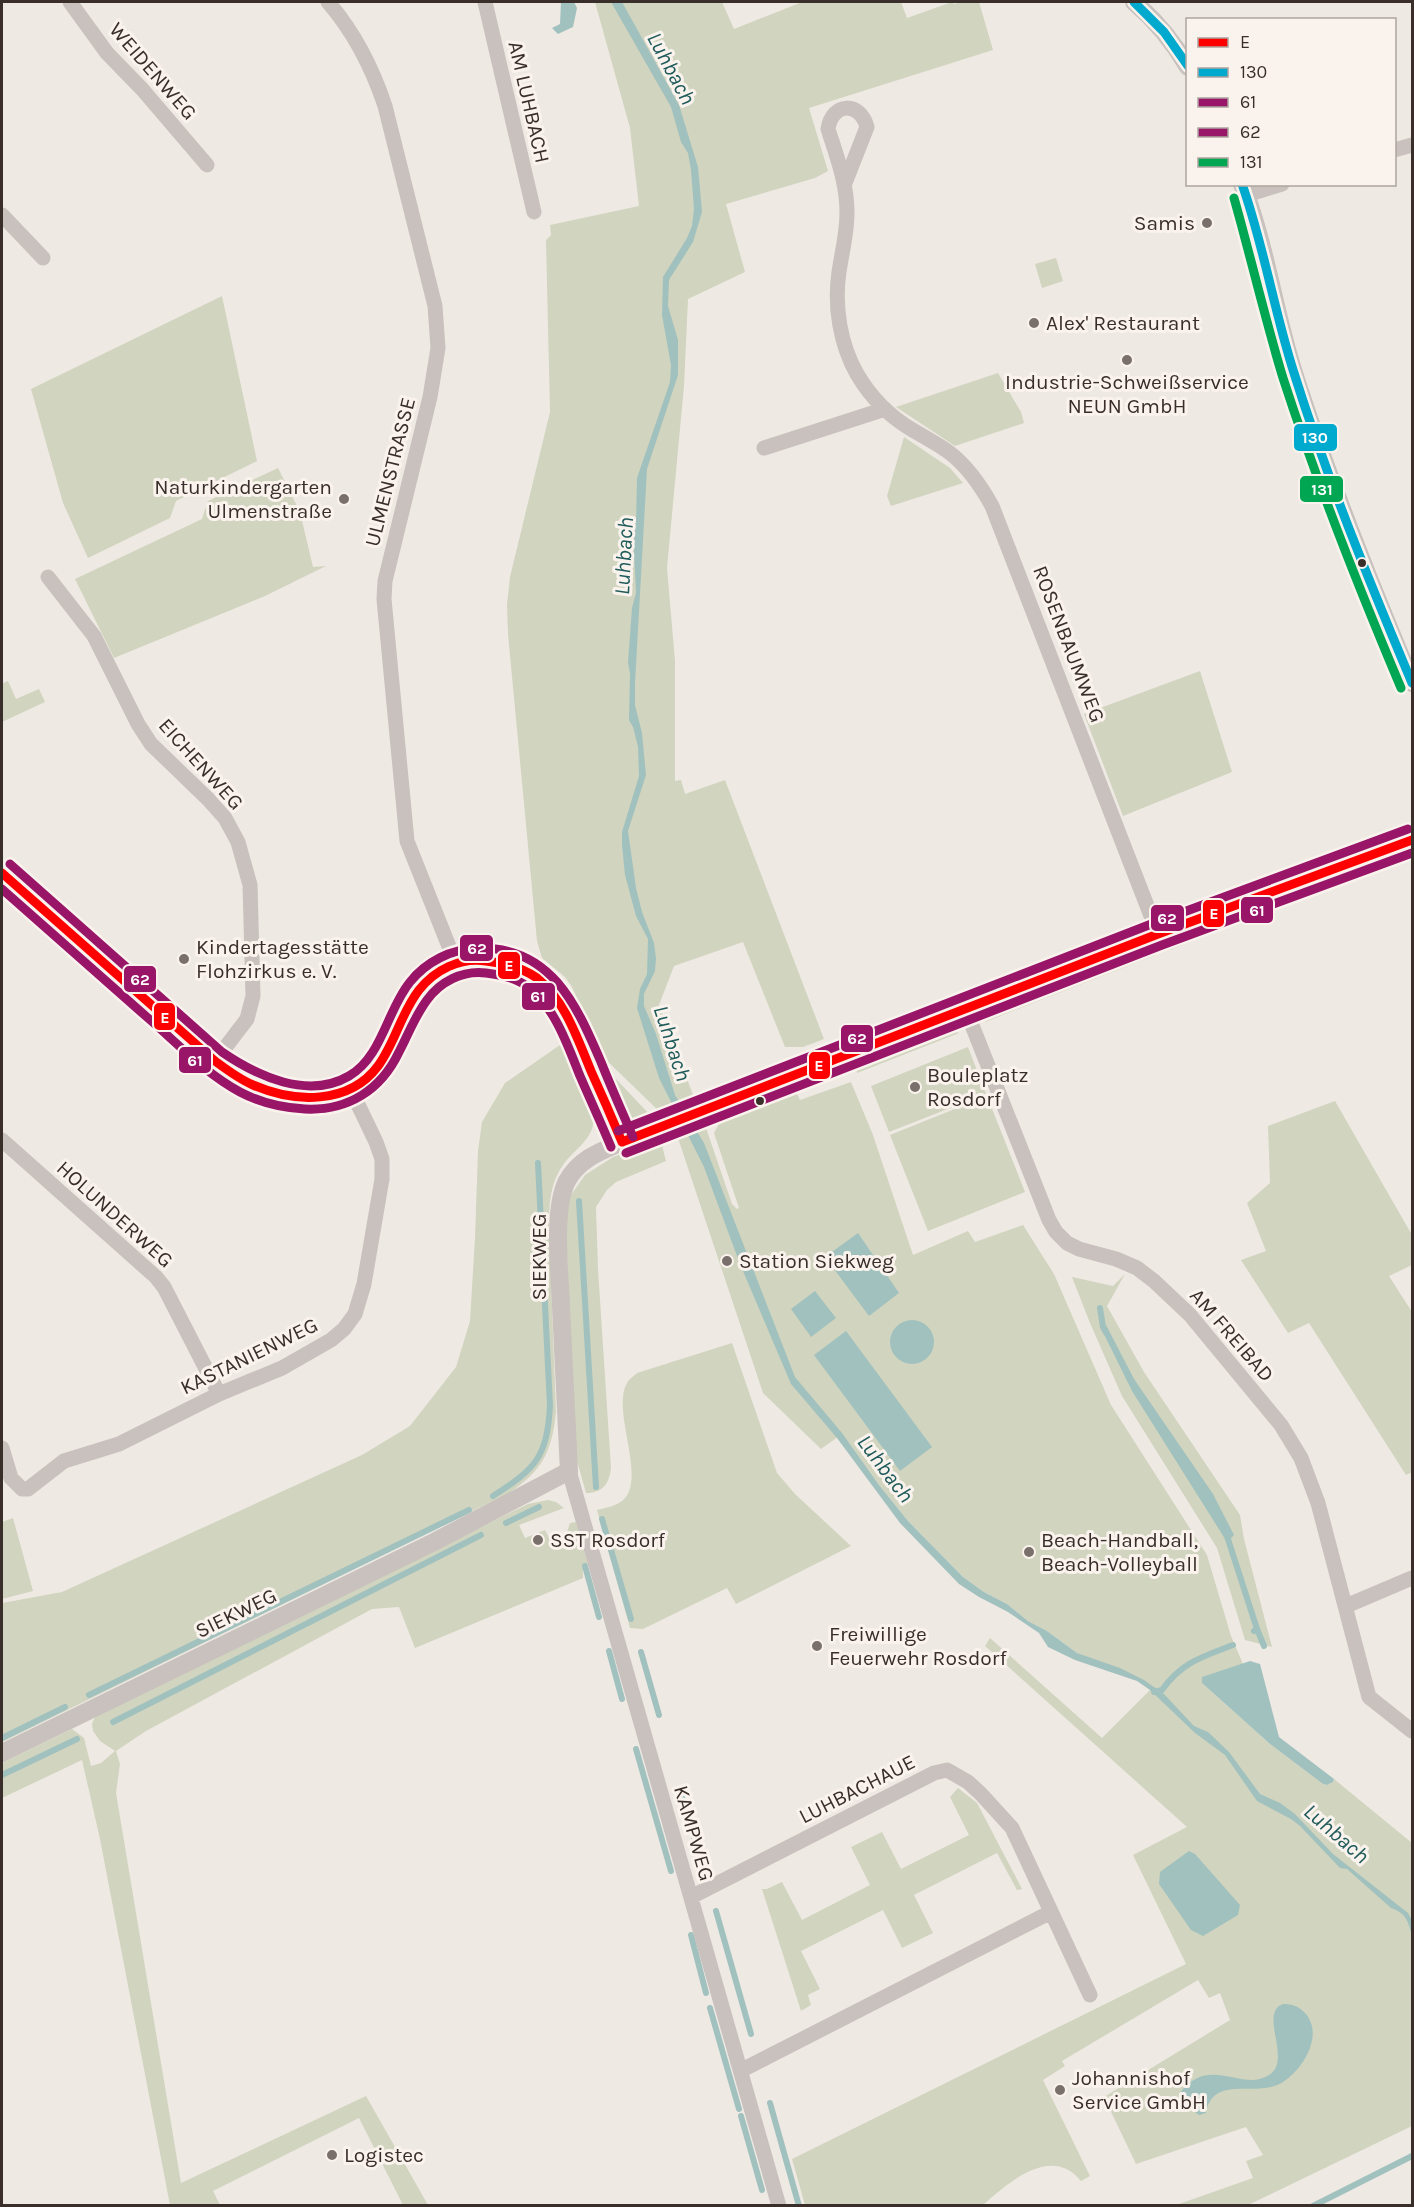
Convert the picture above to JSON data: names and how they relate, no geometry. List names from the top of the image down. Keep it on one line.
{"streets":{"street":["WEIDENWEG","AM LUHBACH","ULMENSTRASSE","ROSENBAUMWEG","EICHENWEG","HOLUNDERWEG","SIEKWEG","AM FREIBAD","KASTANIENWEG","LUHBACHAUE","KAMPWEG"]},"crossings":[["ROSENBAUMWEG","SIEKWEG"],["HOLUNDERWEG","KASTANIENWEG"],["SIEKWEG","AM FREIBAD"],["SIEKWEG","KAMPWEG"],["LUHBACHAUE","KAMPWEG"]],"water":["Luhbach"],"places":["Samis","Alex' Restaurant","Industrie-Schweißservice NEUN GmbH","Naturkindergarten Ulmenstraße","Kindertagesstätte Flohzirkus e. V.","Bouleplatz Rosdorf","Station Siekweg","SST Rosdorf","Beach-Handball, Beach-Volleyball","Freiwillige Feuerwehr Rosdorf","Johannishof Service GmbH","Logistec"],"lines":["transit line 130","transit line 131","transit line 62","transit line E","transit line 61"],"legend":["E","130","61","62","131"]}
